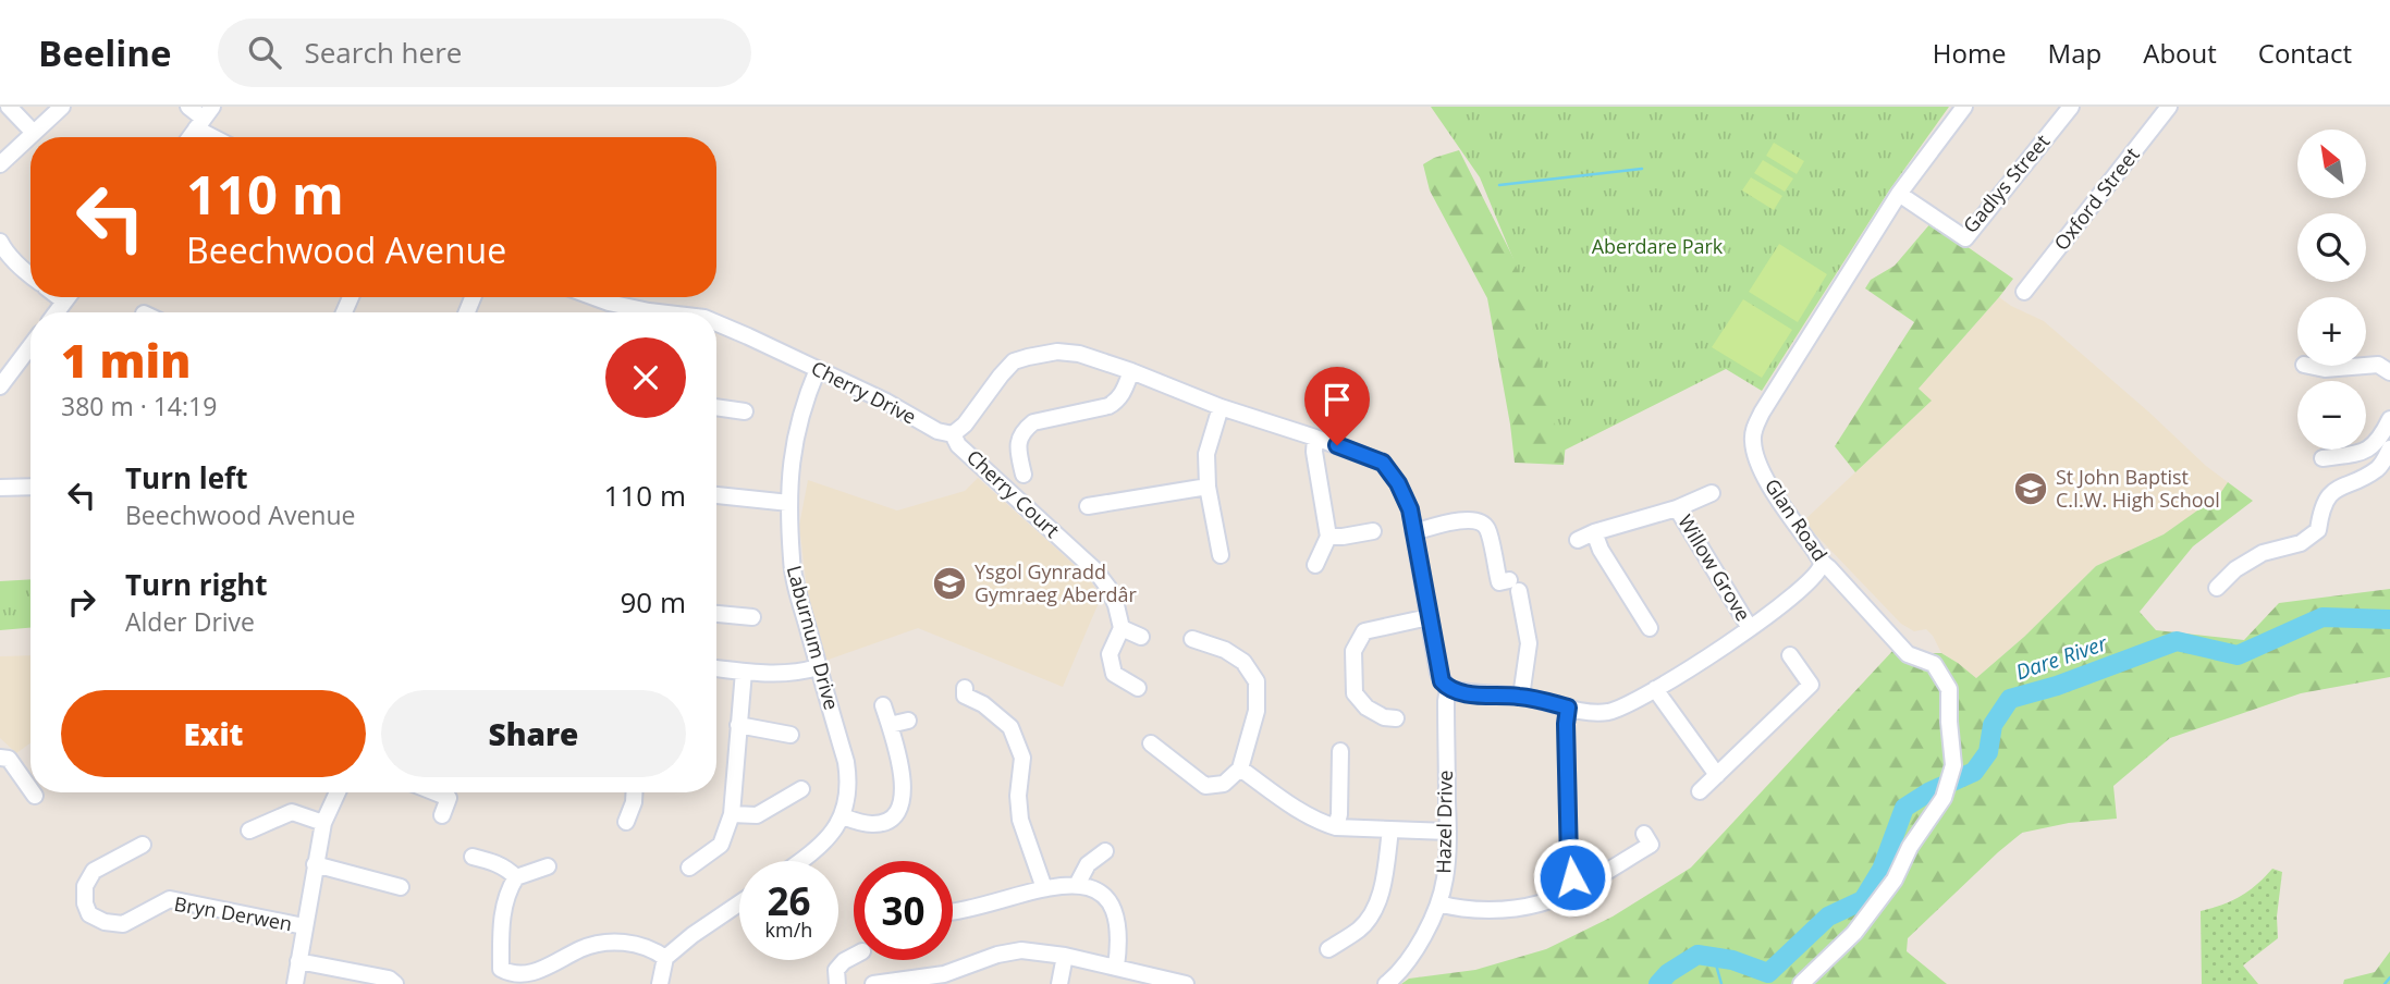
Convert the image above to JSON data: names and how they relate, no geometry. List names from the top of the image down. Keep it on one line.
{"streets":{"street":["Gadlys Street","Oxford Street","Cherry Drive","Cherry Court","Glan Road","Willow Grove","Laburnum Drive","Hazel Drive","Bryn Derwen"]},"crossings":[["Gadlys Street","Glan Road"],["Cherry Drive","Cherry Court"],["Cherry Drive","Laburnum Drive"]],"water":["Dare River"],"parks":["Aberdare Park"],"places":{"school or university":["St John Baptist C.I.W. High School","Ysgol Gynradd Gymraeg Aberdâr"]},"north":"top left","page":{"header":"Beeline","search":"Search here","nav":["Home","Map","About","Contact"],"map_buttons":["+","−"],"turn":["110 m","Beechwood Avenue"],"heading":["1 min","380 m · 14:19"],"list":[{"name":"Turn left","note":"Beechwood Avenue","value":"110 m"},{"name":"Turn right","note":"Alder Drive","value":"90 m"}],"buttons":["Exit","Share"],"speed":"26 km/h","limit":"30"}}
